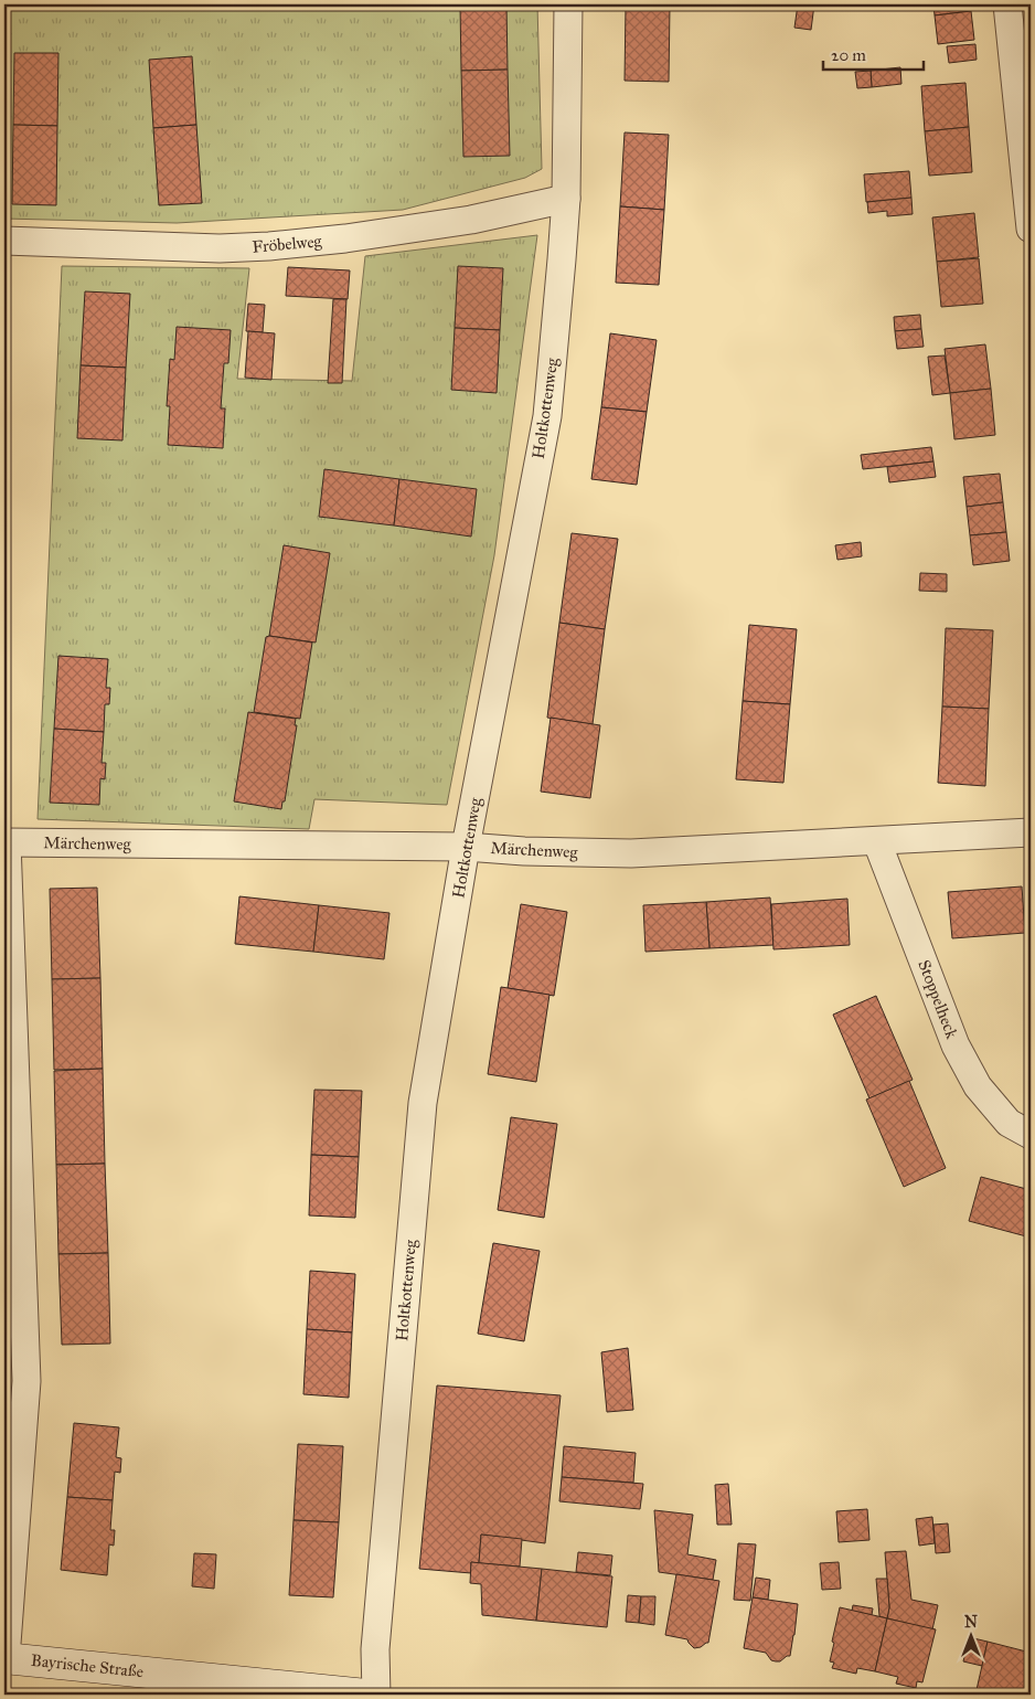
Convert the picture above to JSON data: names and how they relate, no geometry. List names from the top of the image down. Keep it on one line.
{"streets":{"street":["Fröbelweg","Holtkottenweg","Märchenweg","Stoppelheck","Bayrische Straße"]},"crossings":[["Fröbelweg","Holtkottenweg"],["Holtkottenweg","Märchenweg"],["Märchenweg","Stoppelheck"]],"scale_bar":"20 m","north":"top"}
